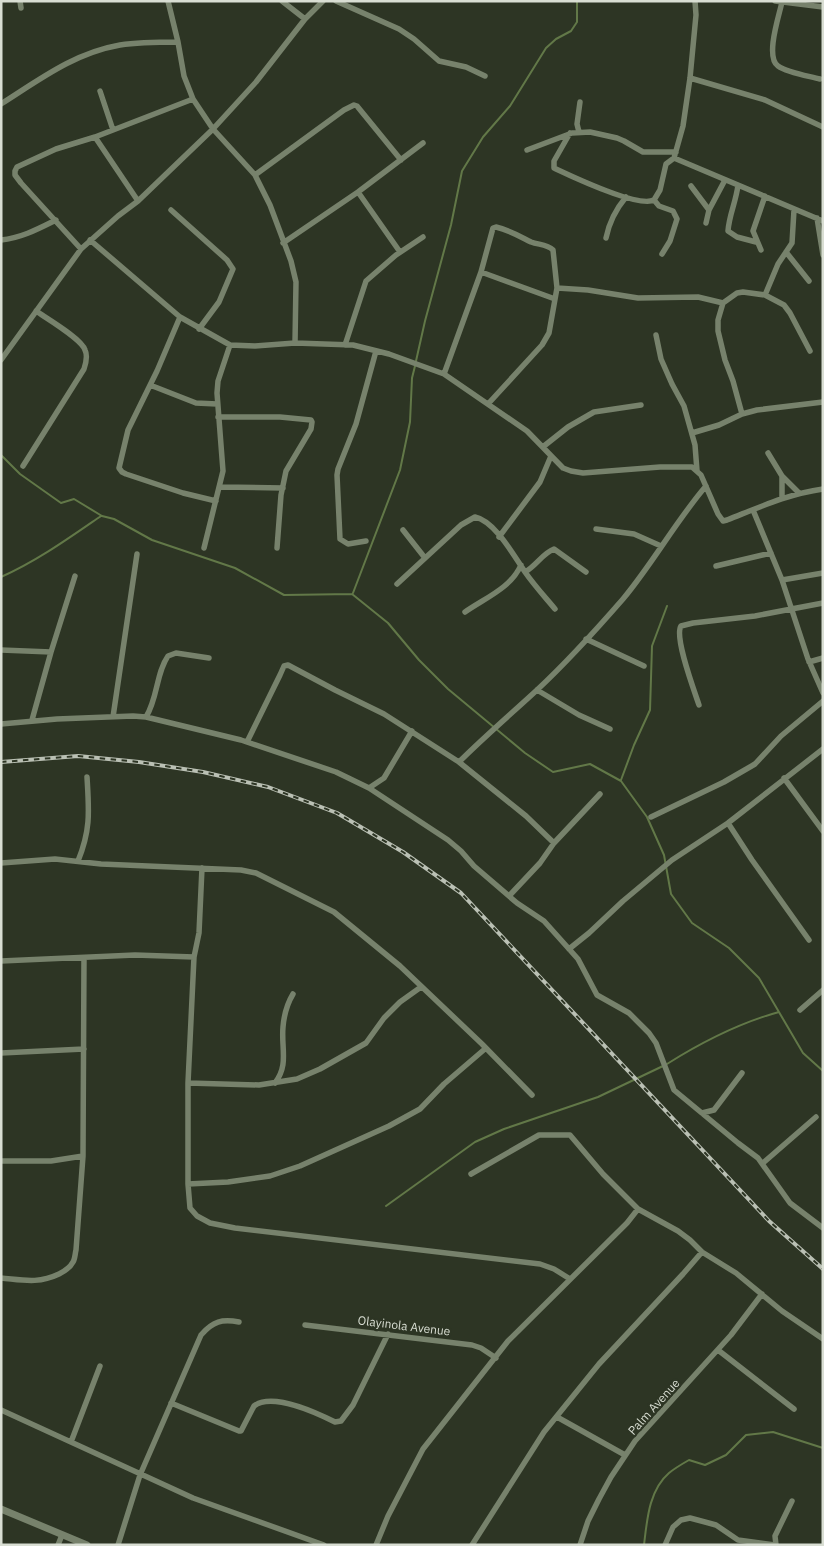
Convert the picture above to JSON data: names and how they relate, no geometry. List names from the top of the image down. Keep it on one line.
{"streets":{"street":["Olayinola Avenue","Palm Avenue"]}}
